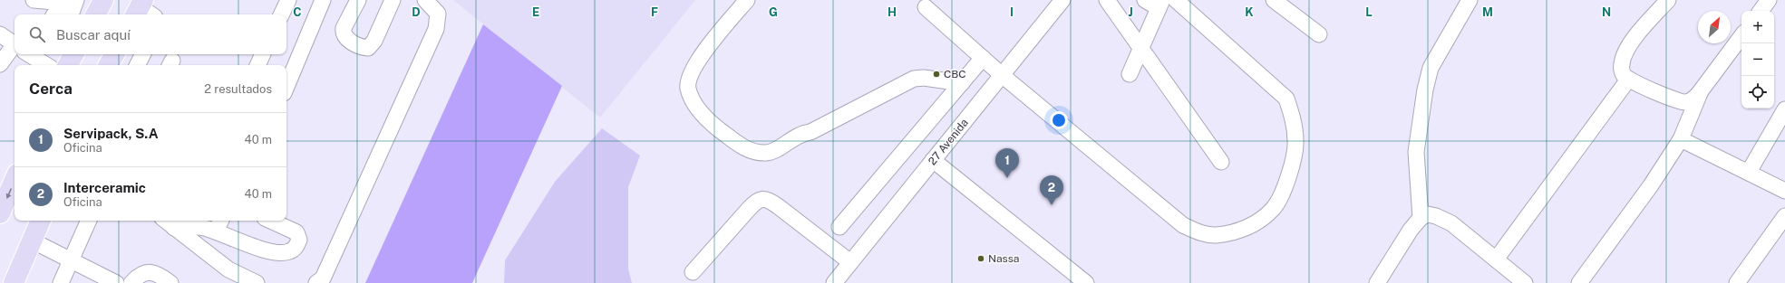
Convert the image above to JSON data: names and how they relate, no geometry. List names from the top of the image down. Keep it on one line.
{"streets":{"lane":["27 Avenida"]},"places":["CBC","Nassa"],"north":"top right","page":{"map_buttons":["+","−"],"search":"Buscar aquí","heading":["Cerca","2 resultados"],"list":[{"mark":"1","name":"Servipack, S.A","note":"Oficina","value":"40 m"},{"mark":"2","name":"Interceramic","note":"Oficina","value":"40 m"}],"pins":["1","2"]},"grid":{"columns":["C","D","E","F","G","H","I","J","K","L","M","N"]}}
